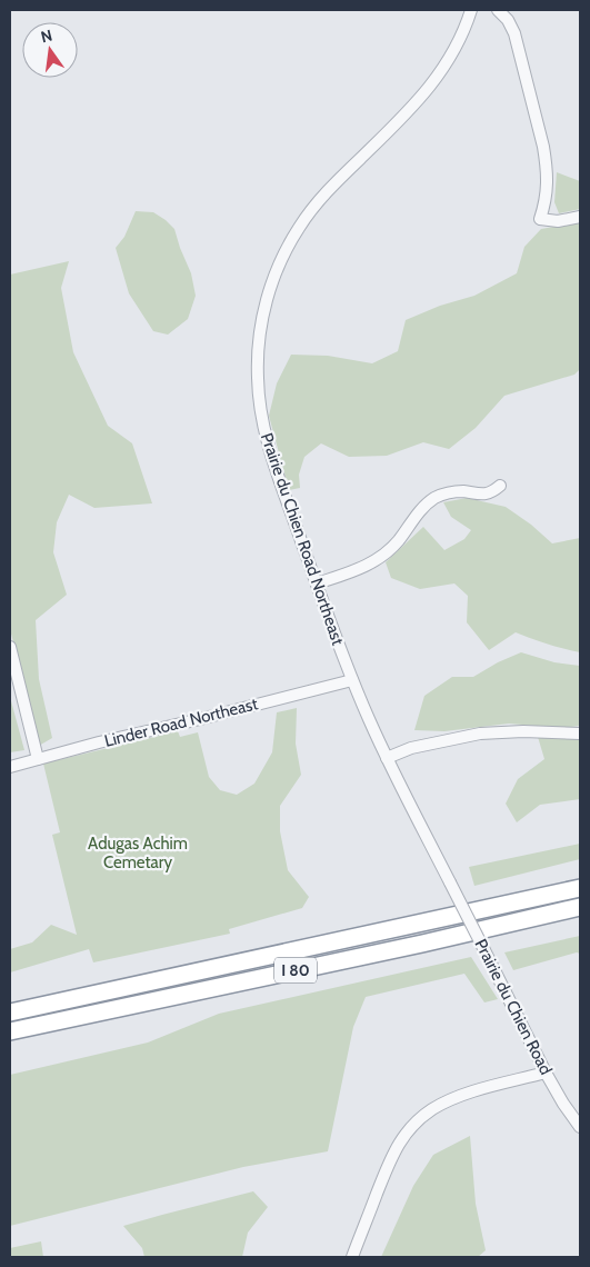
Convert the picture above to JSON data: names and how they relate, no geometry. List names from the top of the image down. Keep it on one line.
{"streets":{"highway":["I 80"],"street":["Prairie du Chien Road Northeast","Linder Road Northeast","Prairie du Chien Road"]},"crossings":[["Prairie du Chien Road Northeast","Linder Road Northeast"],["Prairie du Chien Road Northeast","Prairie du Chien Road"]],"parks":["Adugas Achim Cemetary"],"north":"top"}
